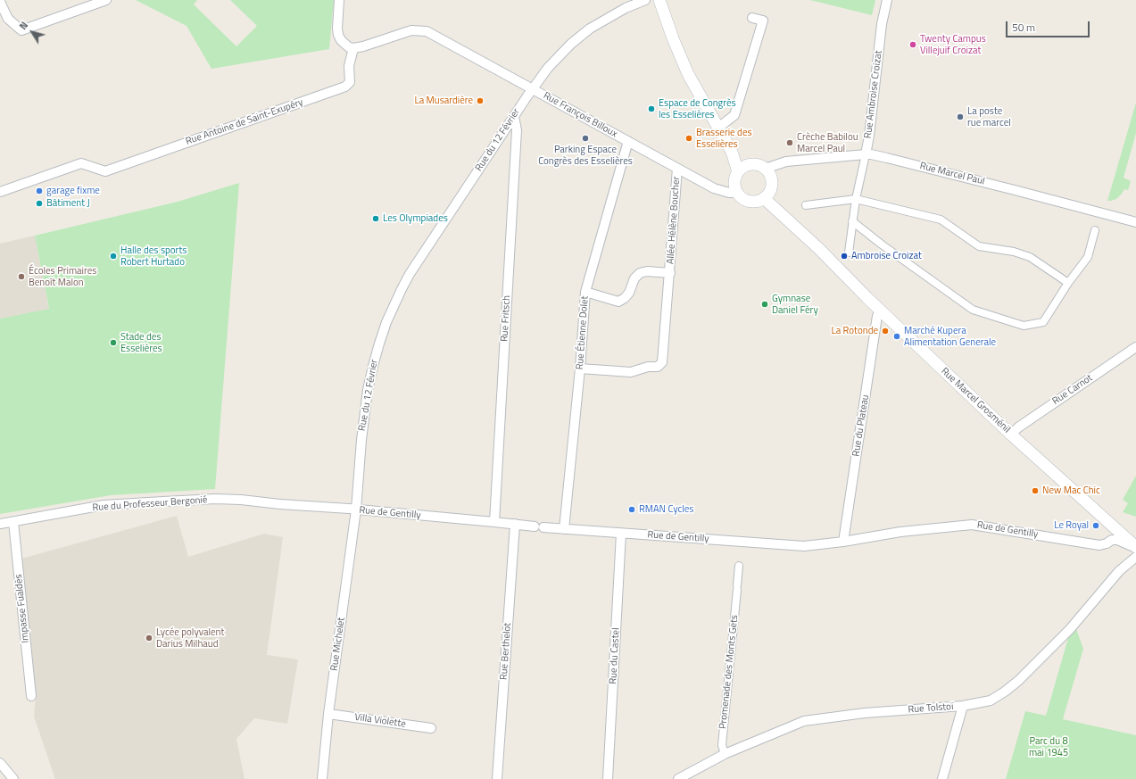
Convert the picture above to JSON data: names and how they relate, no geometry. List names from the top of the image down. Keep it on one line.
{"streets":{"street":["Rue Ambroise Croizat","Rue François Billoux","Rue Antoine de Saint-Exupéry","Rue du 12 Février","Rue Marcel Paul","Allée Hélène Boucher","Rue Fritsch","Rue Étienne Dolet","Rue Carnot","Rue Marcel Grosménil","Rue du Plateau","Rue du Professeur Bergonié","Rue de Gentilly","Impasse Fualdès","Rue Michelet","Rue Berthelot","Rue du Castel","Promenade des Monts Gets","Rue Tolstoï","Villa Violette"]},"crossings":[["Rue Ambroise Croizat","Rue Marcel Paul"],["Rue François Billoux","Rue Antoine de Saint-Exupéry"],["Rue François Billoux","Rue du 12 Février"],["Rue François Billoux","Rue Marcel Paul"],["Rue François Billoux","Allée Hélène Boucher"],["Rue François Billoux","Rue Étienne Dolet"],["Rue François Billoux","Rue Marcel Grosménil"],["Rue du 12 Février","Rue Fritsch"],["Rue du 12 Février","Rue de Gentilly"],["Rue du 12 Février","Rue Michelet"],["Rue Marcel Paul","Rue Marcel Grosménil"],["Allée Hélène Boucher","Rue Étienne Dolet"],["Rue Fritsch","Rue de Gentilly"],["Rue Étienne Dolet","Rue de Gentilly"],["Rue Carnot","Rue Marcel Grosménil"],["Rue Marcel Grosménil","Rue du Plateau"],["Rue Marcel Grosménil","Rue de Gentilly"],["Rue du Plateau","Rue de Gentilly"],["Rue du Professeur Bergonié","Rue de Gentilly"],["Rue du Professeur Bergonié","Impasse Fualdès"],["Rue de Gentilly","Rue Michelet"],["Rue de Gentilly","Rue Berthelot"],["Rue de Gentilly","Rue du Castel"],["Rue Michelet","Villa Violette"],["Promenade des Monts Gets","Rue Tolstoï"]],"parks":["Parc du 8 mai 1945"],"places":["Twenty Campus Villejuif Croizat","La Musardière","Espace de Congrès les Esselières","La poste rue marcel","Parking Espace Congrès des Esselières","Brasserie des Esselières","Crèche Babilou Marcel Paul","garage fixme","Bâtiment J","Les Olympiades","Halle des sports Robert Hurtado","Ambroise Croizat","Écoles Primaires Benoît Malon","Gymnase Daniel Féry","La Rotonde","Marché Kupera Alimentation Generale","Stade des Esselières","New Mac Chic","RMAN Cycles","Le Royal","Lycée polyvalent Darius Milhaud"],"scale_bar":"50 m","north":"top left"}
